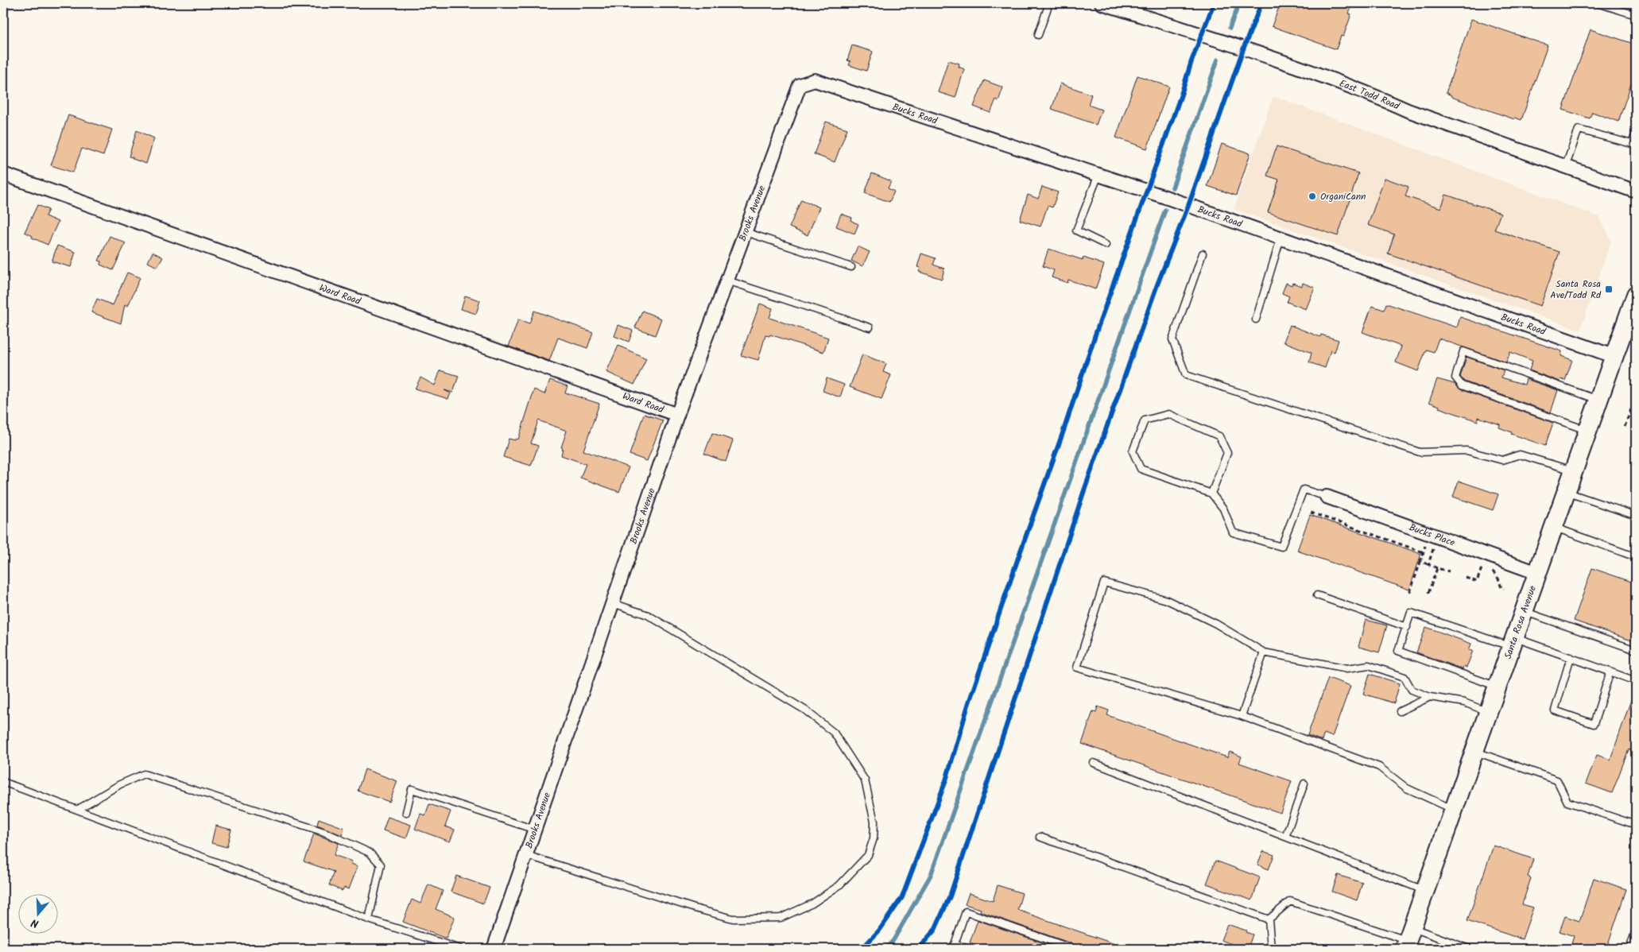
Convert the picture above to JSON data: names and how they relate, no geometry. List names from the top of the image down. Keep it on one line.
{"streets":{"main road":["Santa Rosa Avenue"],"street":["East Todd Road","Bucks Road","Brooks Avenue","Ward Road","Bucks Place"]},"crossings":[["Bucks Road","Brooks Avenue"],["Bucks Road","Santa Rosa Avenue"],["Brooks Avenue","Ward Road"],["Bucks Place","Santa Rosa Avenue"]],"places":{"other":["OrganiCann"],"transit":["Santa Rosa Ave/Todd Rd"]},"north":"bottom"}
